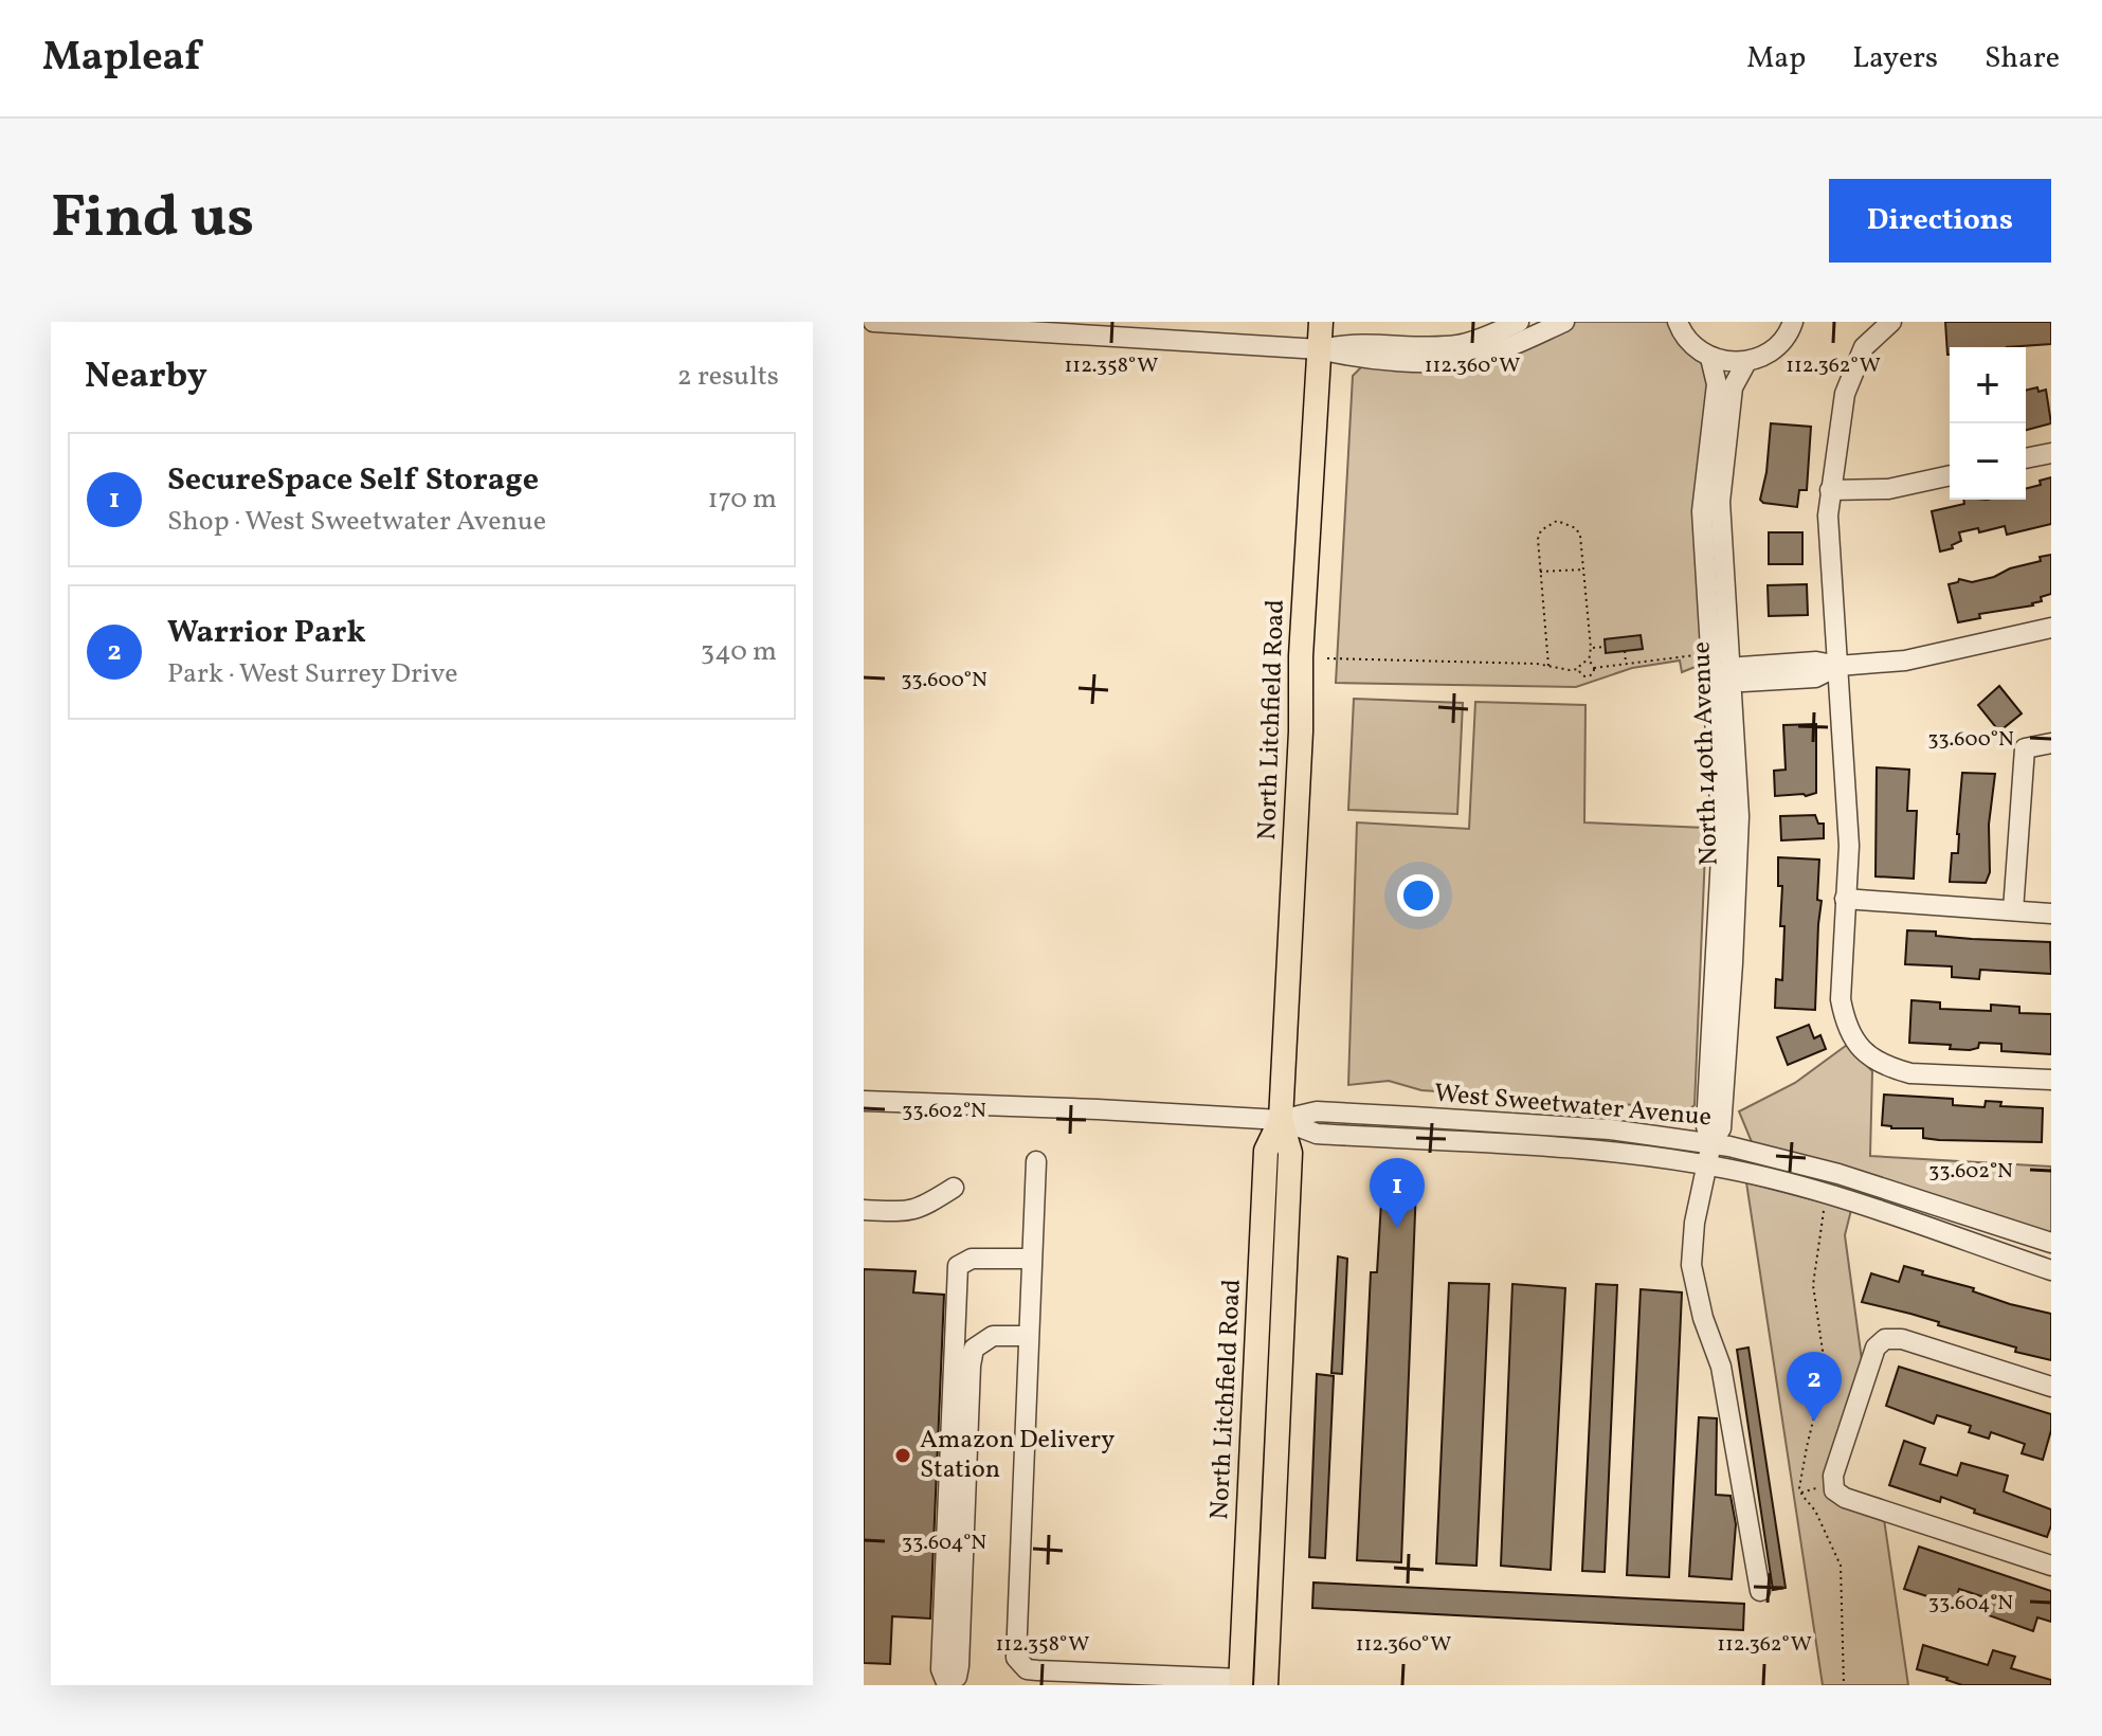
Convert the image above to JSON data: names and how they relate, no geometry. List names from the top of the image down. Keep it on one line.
{"streets":{"main road":["North Litchfield Road"],"street":["North 140th Avenue","West Sweetwater Avenue"]},"crossings":[["North Litchfield Road","West Sweetwater Avenue"],["North 140th Avenue","West Sweetwater Avenue"]],"places":["Amazon Delivery Station"],"page":{"header":"Mapleaf","nav":["Map","Layers","Share"],"title":"Find us","buttons":"Directions","heading":["Nearby","2 results"],"map_buttons":["+","−"],"list":[{"mark":"1","name":"SecureSpace Self Storage","note":"Shop · West Sweetwater Avenue","value":"170 m"},{"mark":"2","name":"Warrior Park","note":"Park · West Surrey Drive","value":"340 m"}],"pins":["1","2"]},"coordinates":["112.358°W","112.360°W","112.362°W","33.600°N","33.602°N","33.604°N"]}
